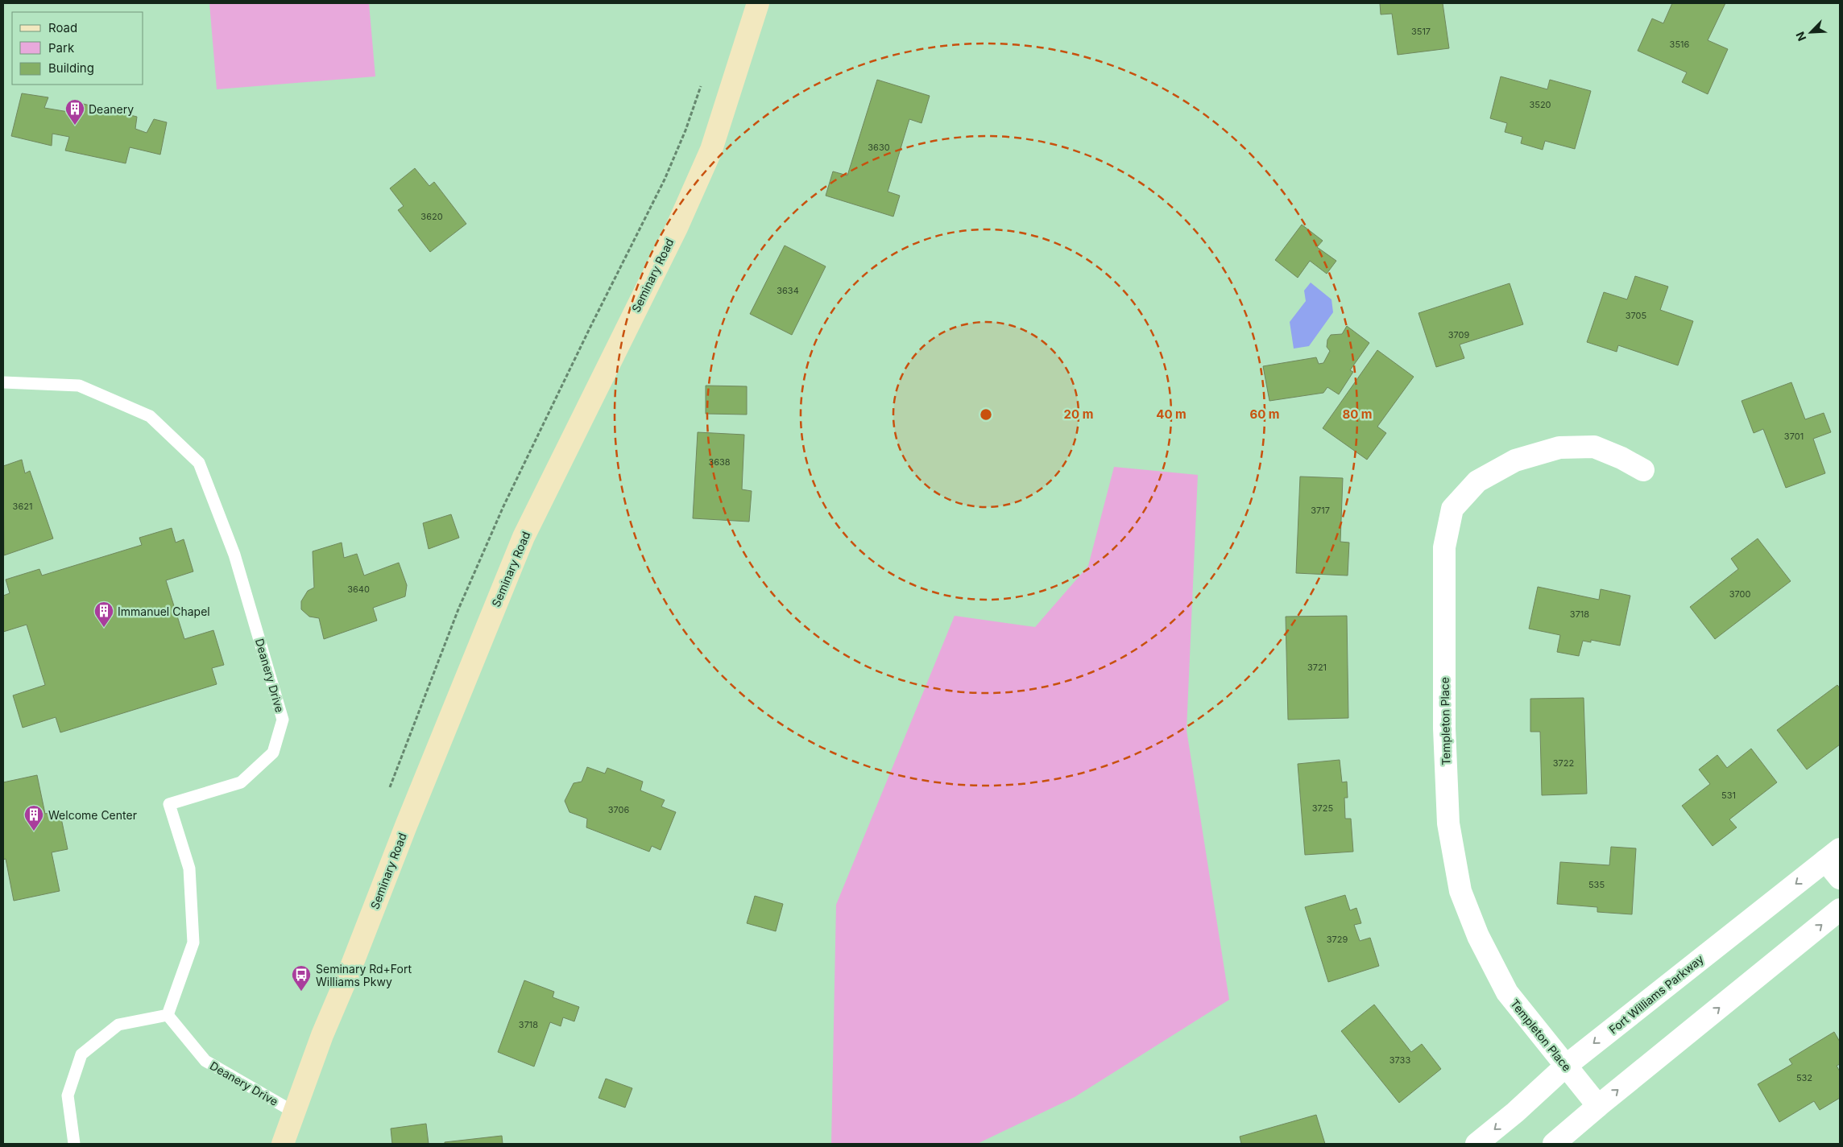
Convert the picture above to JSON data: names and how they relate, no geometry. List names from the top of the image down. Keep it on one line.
{"streets":{"main road":["Seminary Road"],"street":["Templeton Place","Fort Williams Parkway"],"lane":["Deanery Drive"]},"crossings":[["Seminary Road","Deanery Drive"],["Templeton Place","Fort Williams Parkway"]],"places":{"building":["Deanery","Immanuel Chapel","Welcome Center"],"bus stop":["Seminary Rd+Fort Williams Pkwy"]},"house_numbers":["3517","3516","3520","3630","3620","3634","3705","3709","3701","3638","3621","3717","3640","3700","3718","3721","3722","531","3725","3706","535","3729","3718","3733","532"],"legend":["Road","Park","Building"],"north":"bottom left","rings":["20 m","40 m","60 m","80 m"]}
